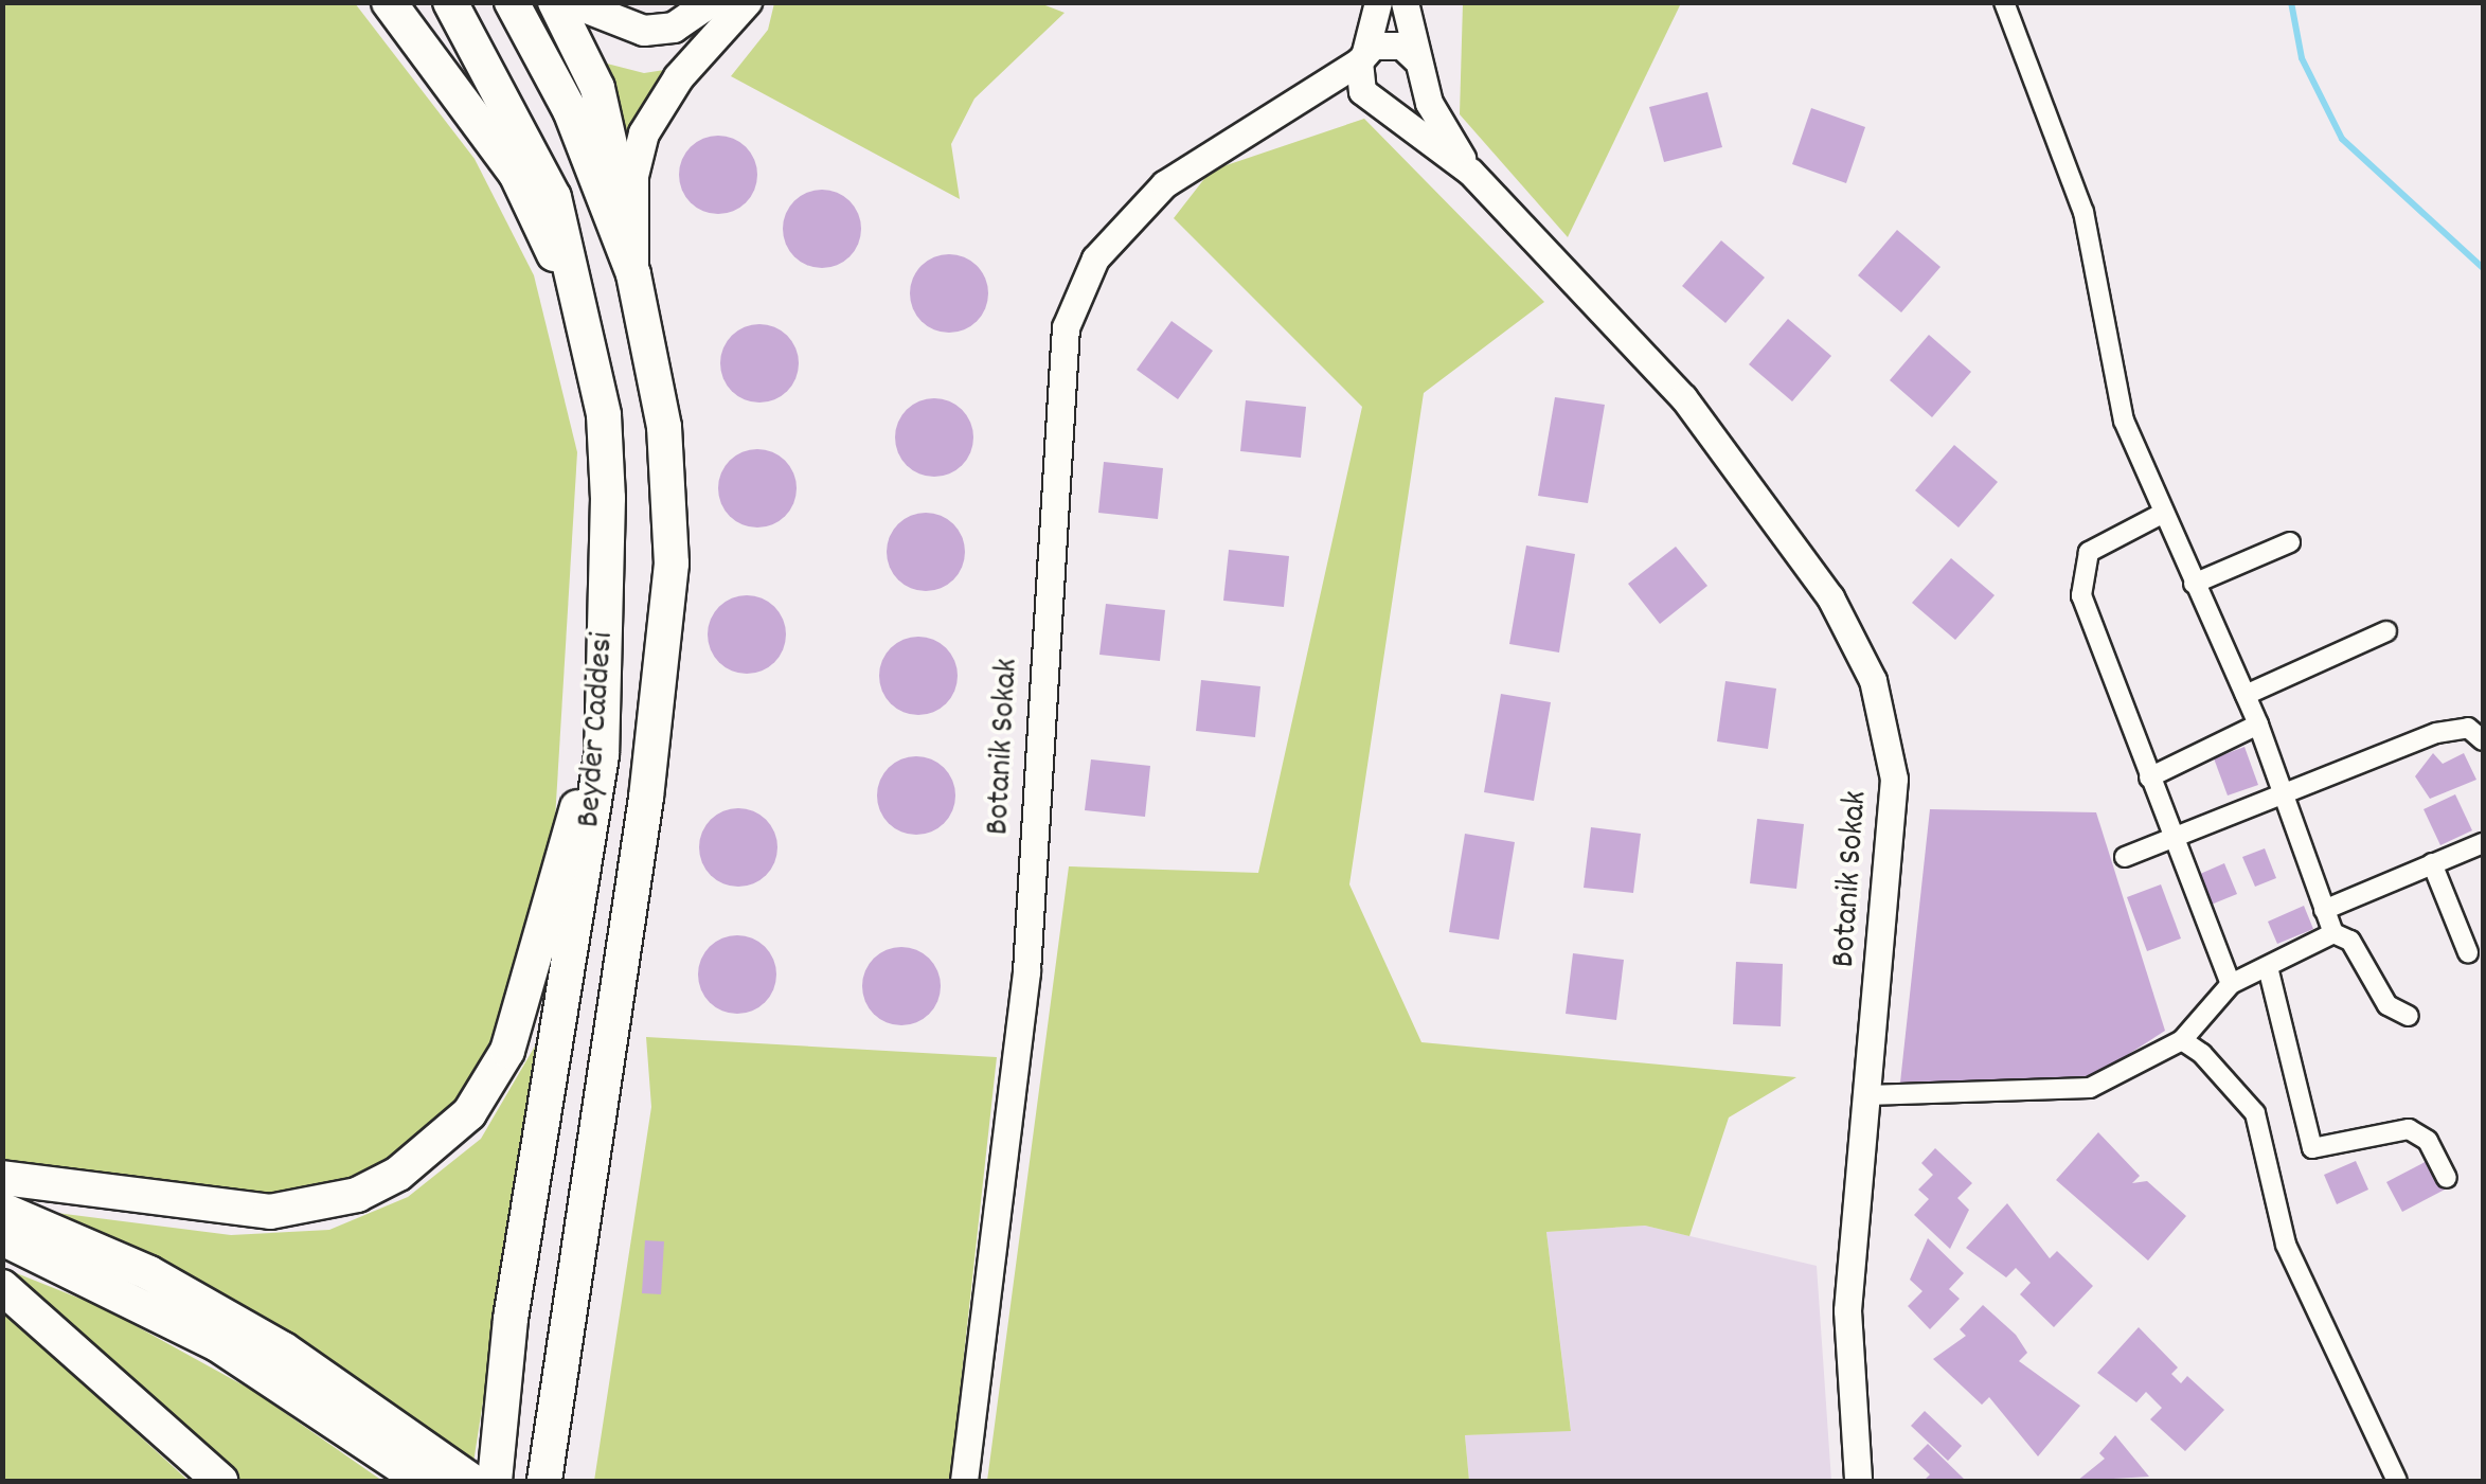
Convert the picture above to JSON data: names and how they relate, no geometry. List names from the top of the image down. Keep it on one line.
{"streets":{"highway":["Beyder Caddesi"],"main road":["Botanik Sokak"]}}
